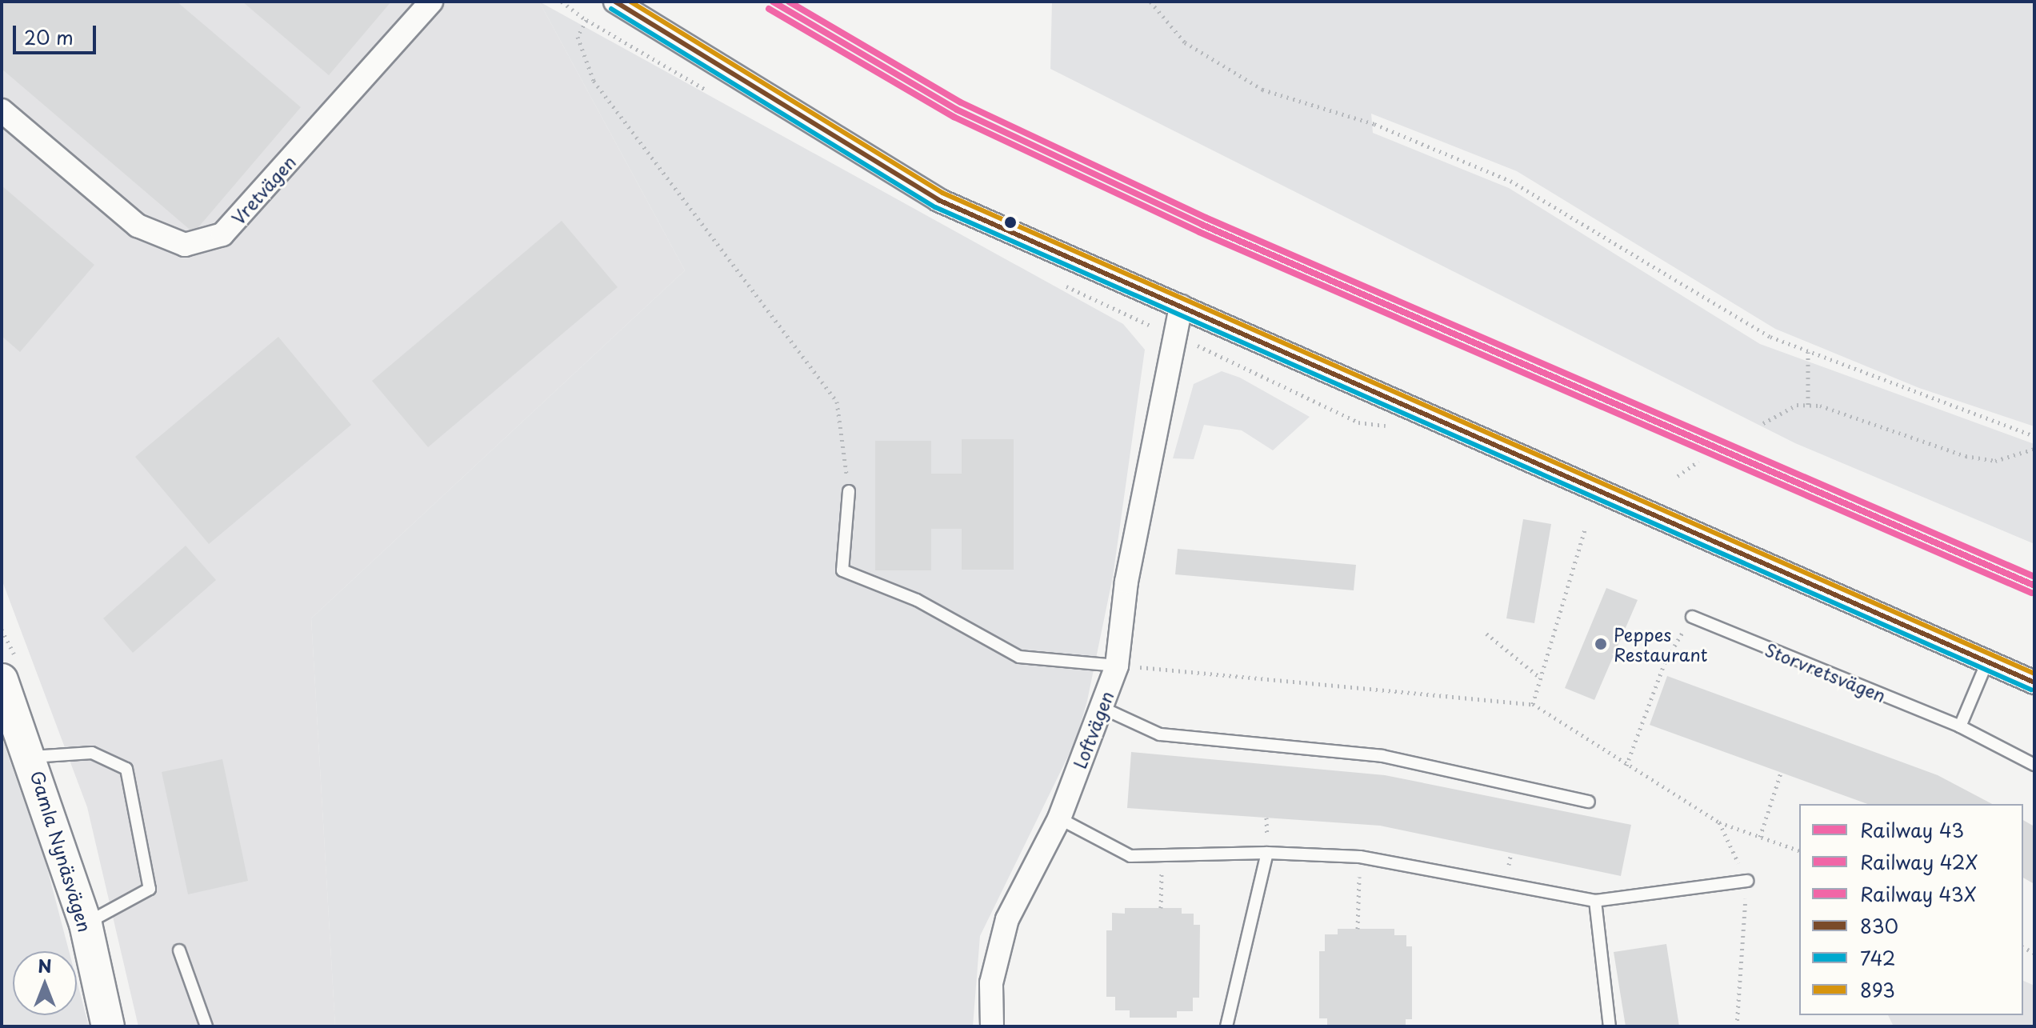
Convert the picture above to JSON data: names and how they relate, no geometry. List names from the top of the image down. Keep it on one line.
{"streets":{"street":["Vretvägen","Loftvägen","Gamla Nynäsvägen"],"lane":["Storvretsvägen"]},"places":["Peppes Restaurant"],"lines":["rail line 43","rail line 43X","transit line 830","transit line 893","rail line 42X","transit line 742"],"legend":["Railway 43","Railway 42X","Railway 43X","830","742","893"],"scale_bar":"20 m","north":"top"}
